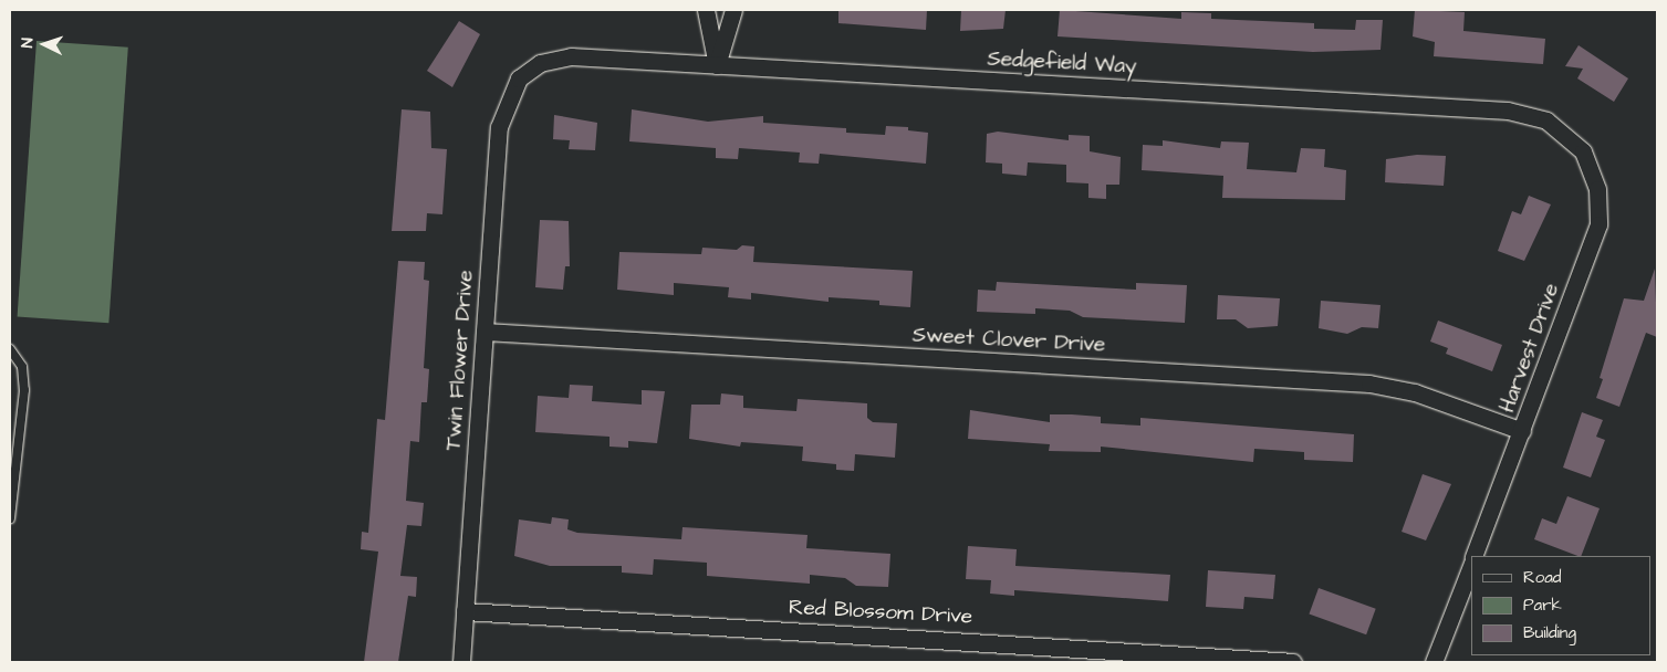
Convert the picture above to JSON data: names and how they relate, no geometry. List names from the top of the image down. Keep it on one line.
{"streets":{"street":["Sedgefield Way","Sweet Clover Drive","Harvest Drive","Twin Flower Drive","Red Blossom Drive"]},"crossings":[["Sedgefield Way","Harvest Drive"],["Sedgefield Way","Twin Flower Drive"],["Sweet Clover Drive","Harvest Drive"],["Sweet Clover Drive","Twin Flower Drive"],["Twin Flower Drive","Red Blossom Drive"]],"legend":["Road","Park","Building"],"north":"left"}
